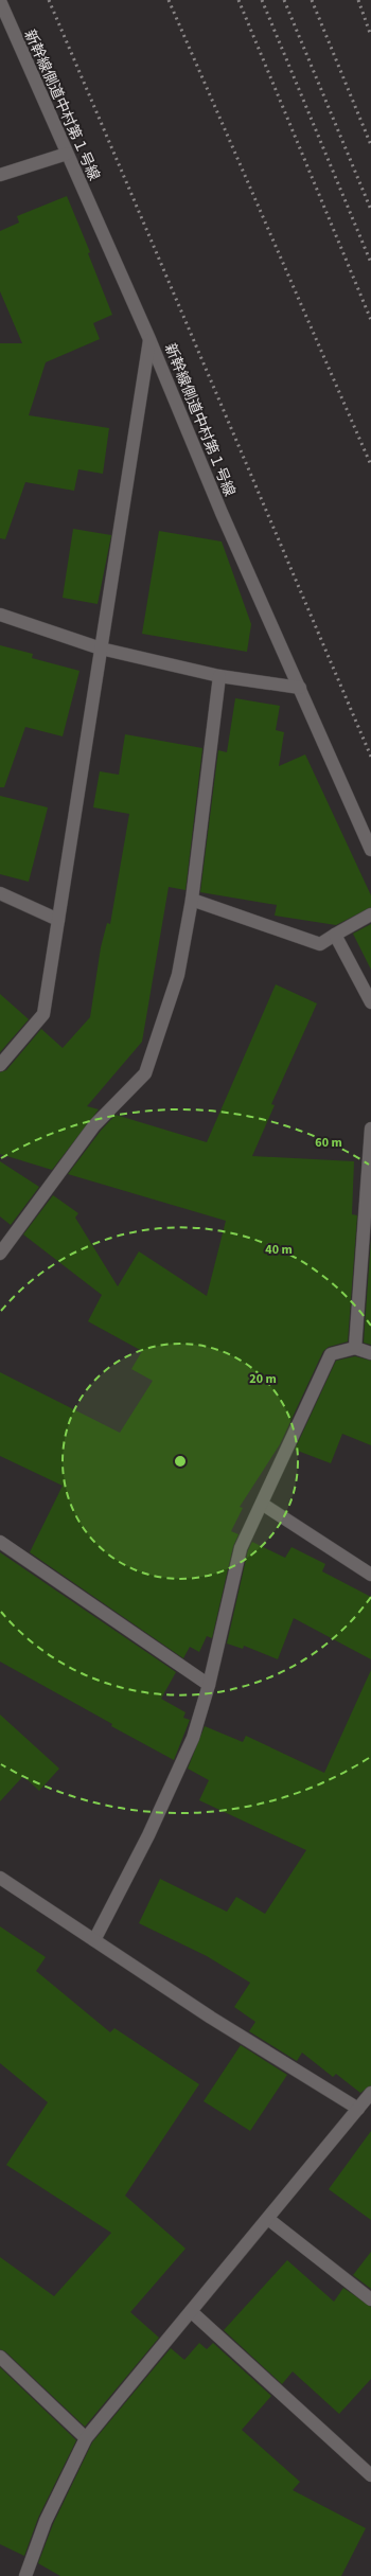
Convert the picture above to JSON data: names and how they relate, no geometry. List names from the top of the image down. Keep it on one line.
{"streets":{"street":["新幹線側道中村第１号線"]},"rings":["60 m","40 m","20 m"]}
